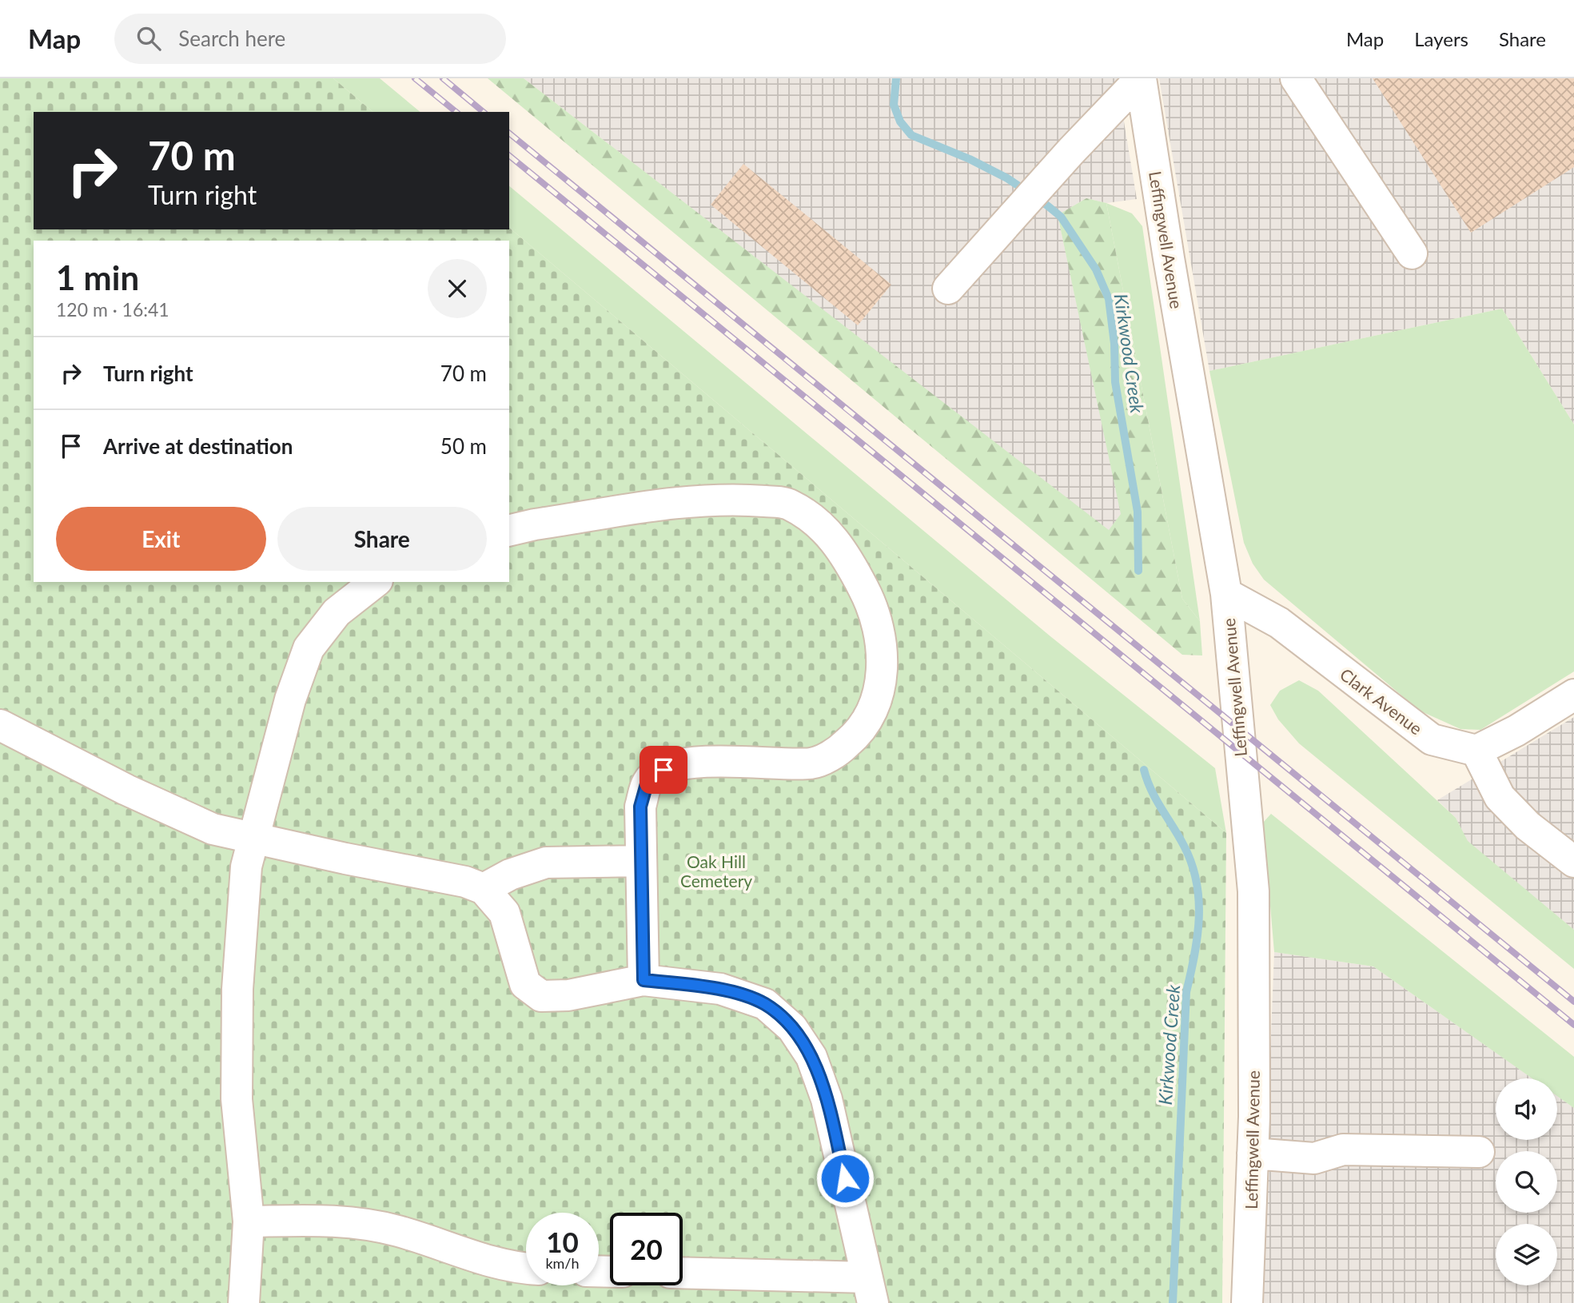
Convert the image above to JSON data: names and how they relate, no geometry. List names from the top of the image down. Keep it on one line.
{"streets":{"street":["Leffingwell Avenue","Clark Avenue"]},"crossings":[["Leffingwell Avenue","Clark Avenue"]],"water":["Kirkwood Creek"],"parks":["Oak Hill Cemetery"],"page":{"header":"Map","search":"Search here","nav":["Map","Layers","Share"],"turn":["70 m","Turn right"],"heading":["1 min","120 m · 16:41"],"list":[{"name":"Turn right","value":"70 m"},{"name":"Arrive at destination","value":"50 m"}],"buttons":["Exit","Share"],"speed":"10 km/h","limit":"20"}}
